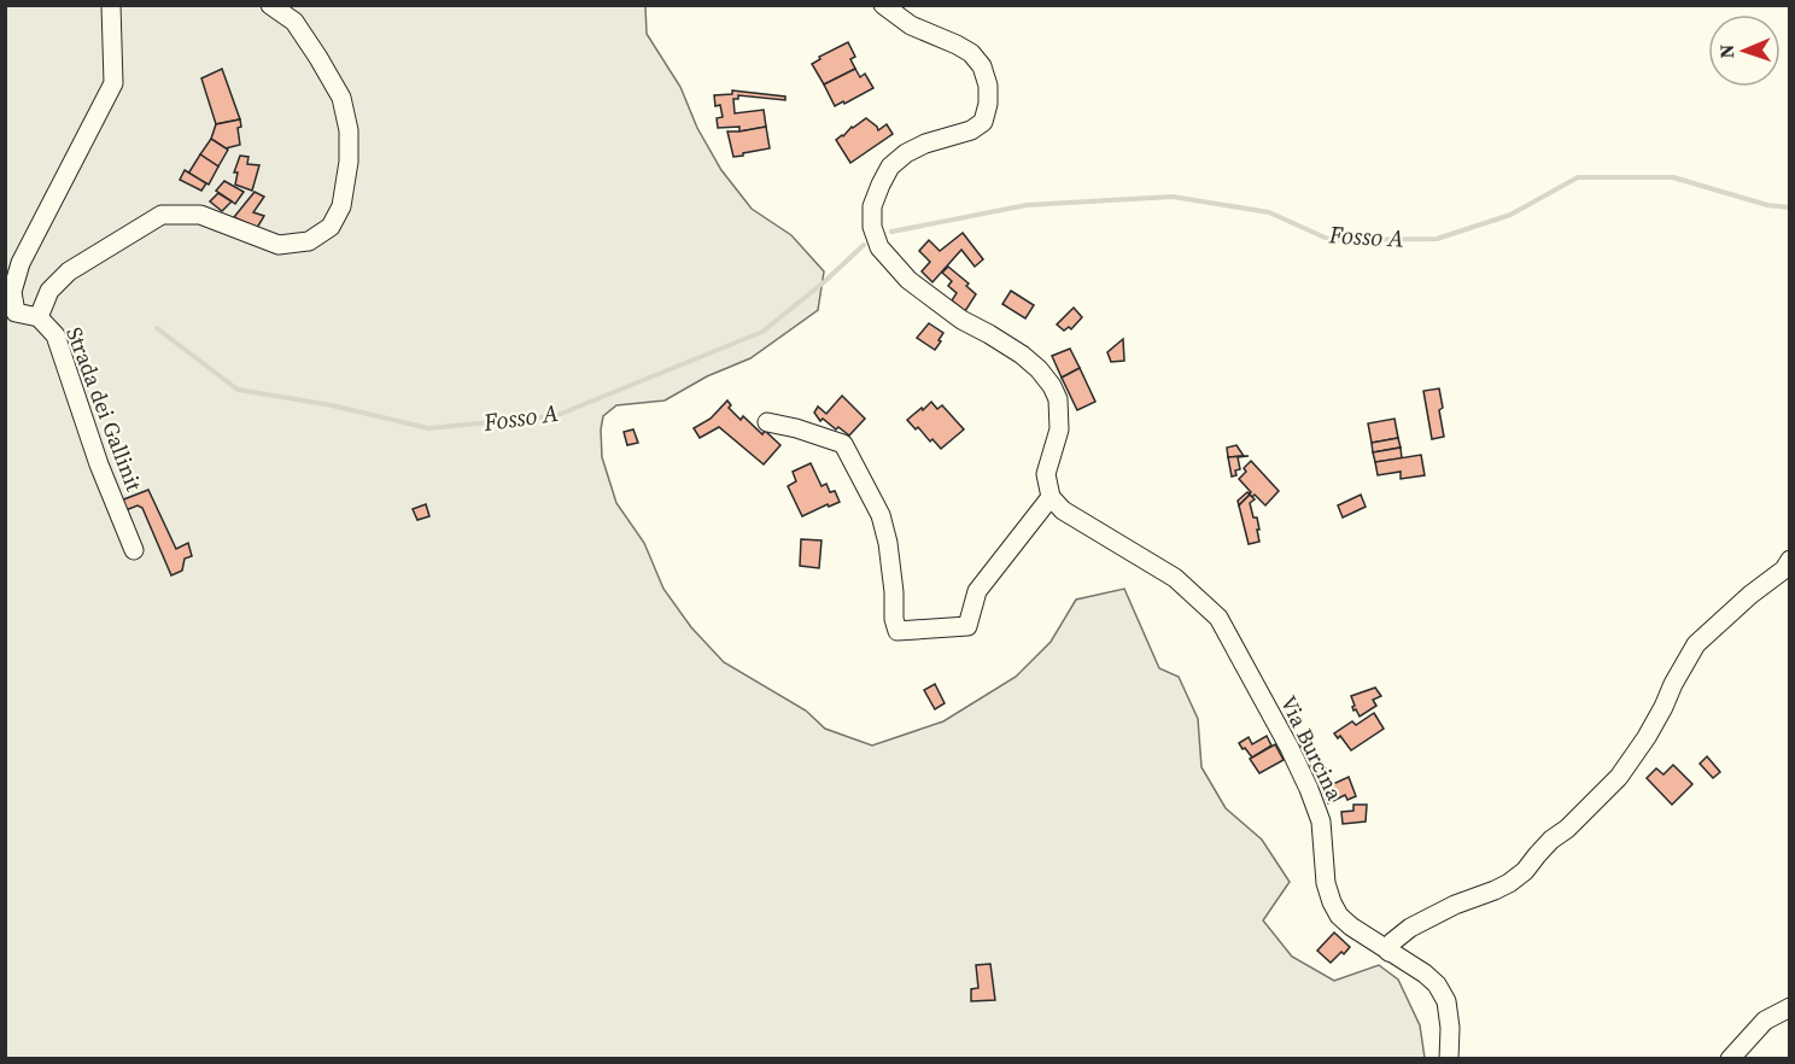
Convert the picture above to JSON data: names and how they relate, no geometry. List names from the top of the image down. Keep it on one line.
{"streets":{"street":["Strada dei Gallinit","Via Burcina"]},"water":["Fosso A"],"north":"left"}
